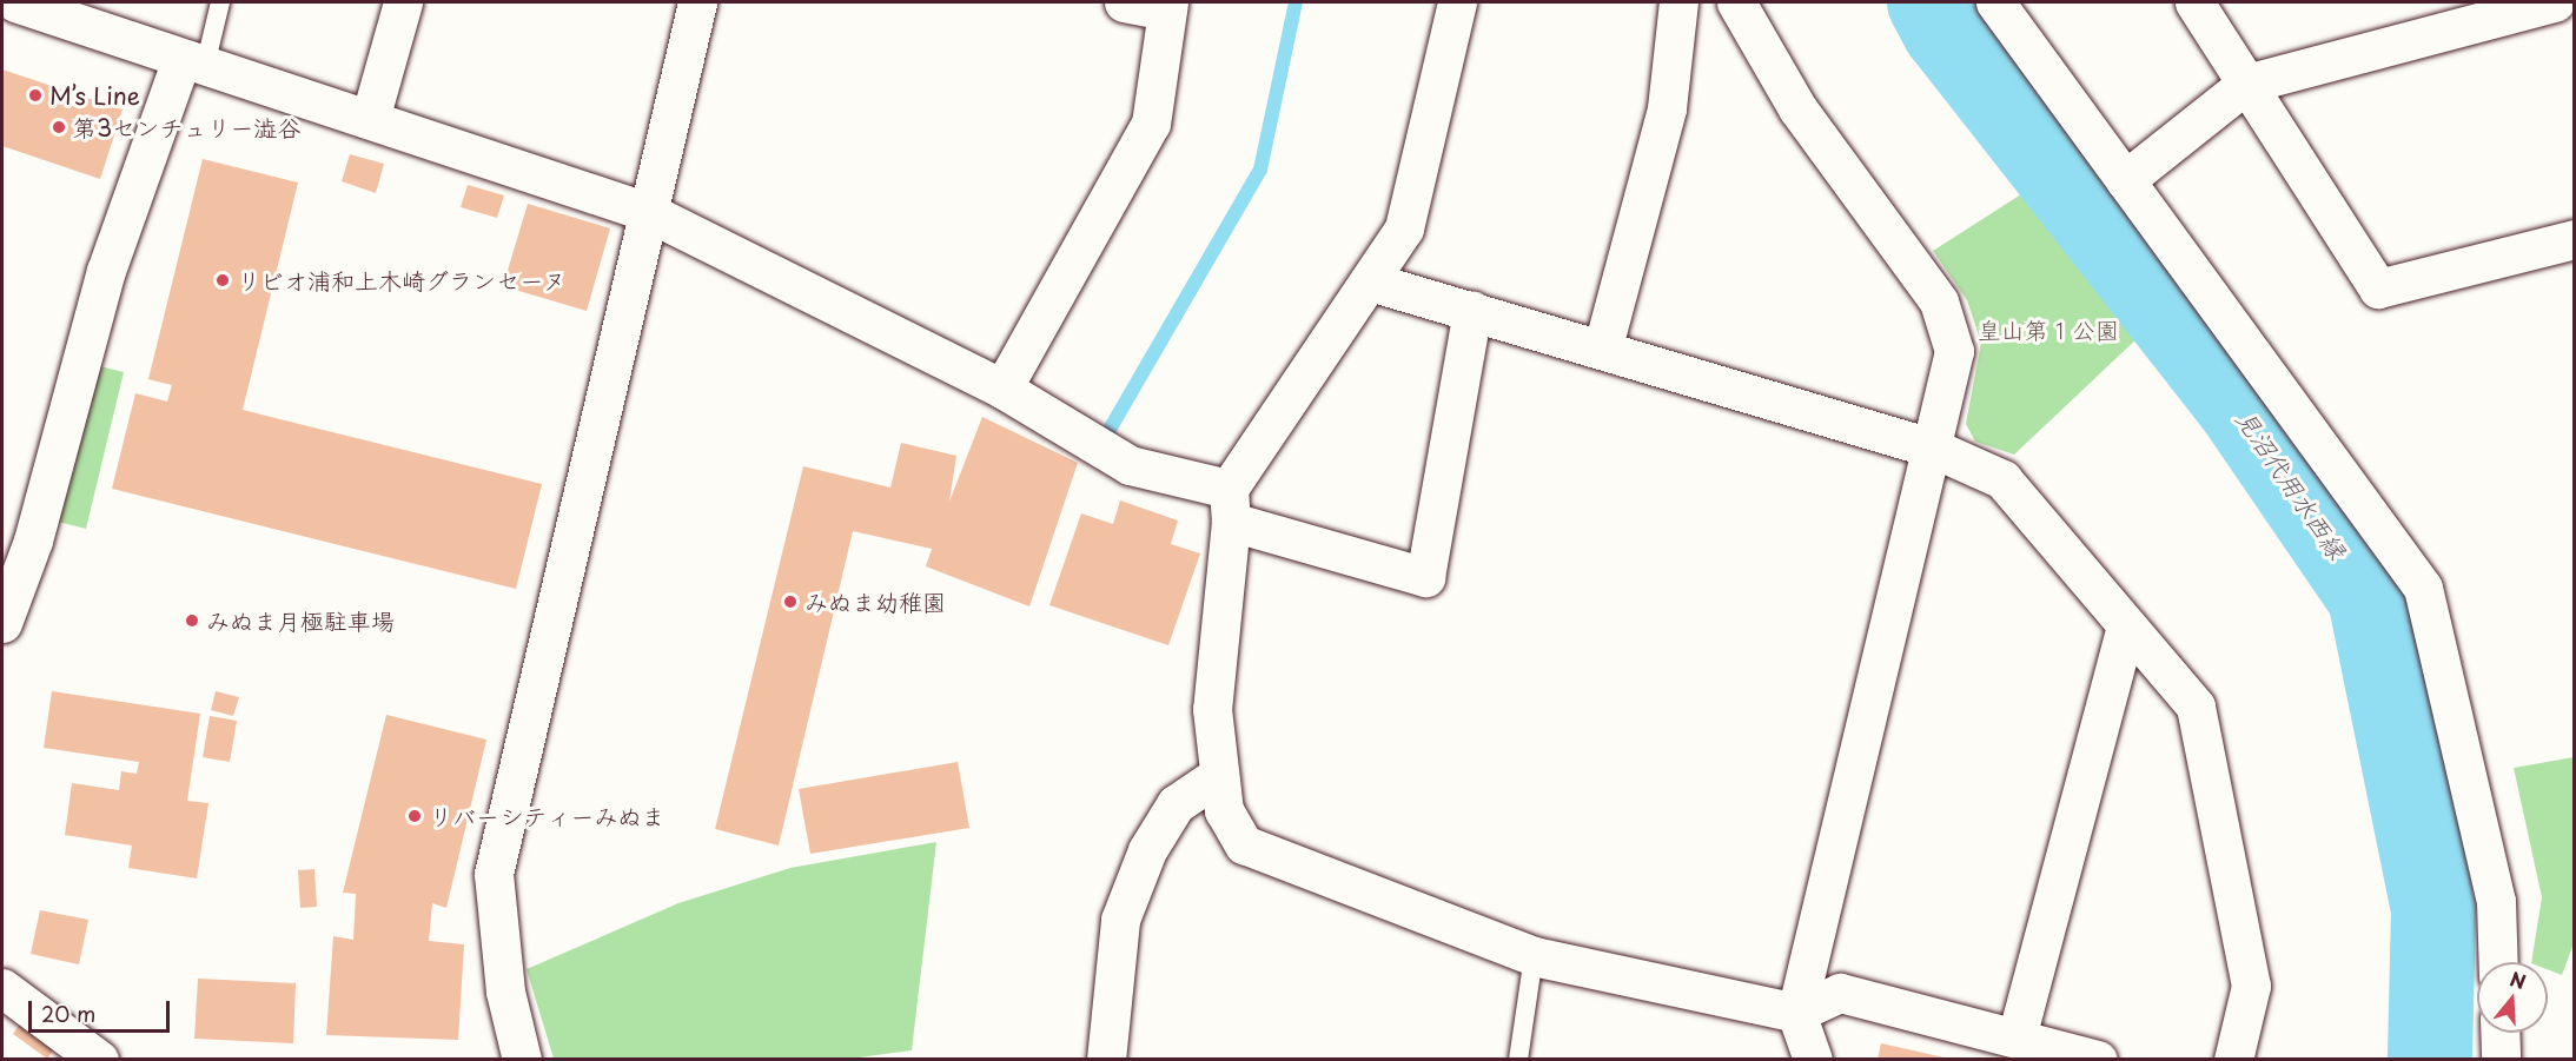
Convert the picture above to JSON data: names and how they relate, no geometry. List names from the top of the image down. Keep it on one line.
{"water":["見沼代用水西縁"],"parks":["皇山第１公園"],"places":["M’s Line","第3センチュリー澁谷","リビオ浦和上木崎グランセーヌ","みぬま幼稚園","みぬま月極駐車場","リバーシティーみぬま"],"scale_bar":"20 m","north":"top"}
